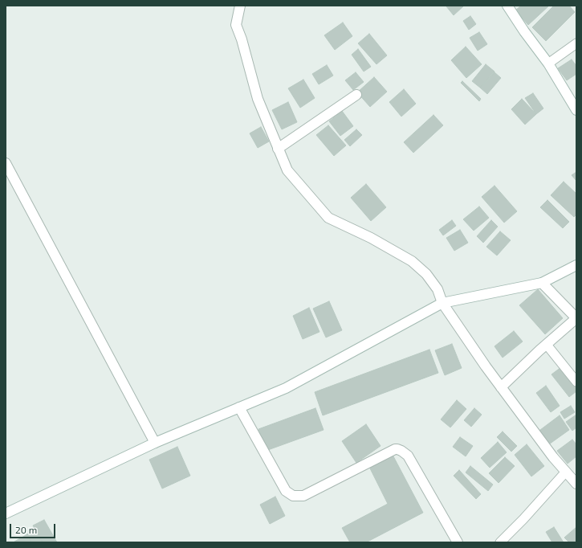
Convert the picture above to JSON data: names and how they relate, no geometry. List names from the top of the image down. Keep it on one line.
{"scale_bar":"20 m"}
